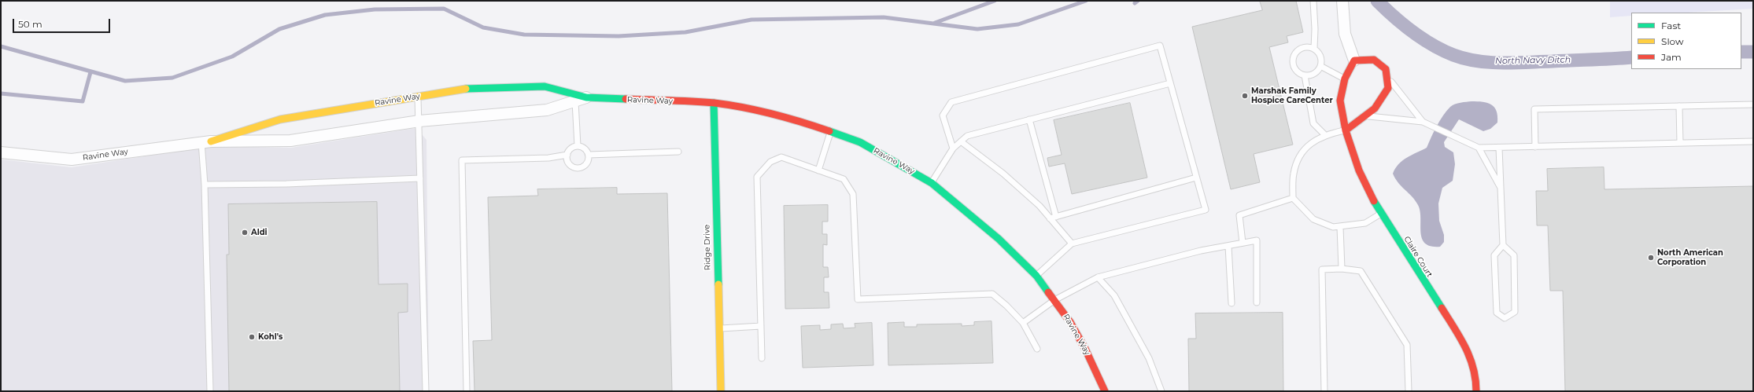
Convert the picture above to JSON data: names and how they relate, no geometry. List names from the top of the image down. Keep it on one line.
{"streets":{"street":["Ravine Way","Ridge Drive","Claire Court"]},"crossings":[["Ravine Way","Ridge Drive"]],"water":["North Navy Ditch"],"places":["Marshak Family Hospice CareCenter","Aldi","North American Corporation","Kohl's"],"legend":["Fast","Slow","Jam"],"scale_bar":"50 m"}
